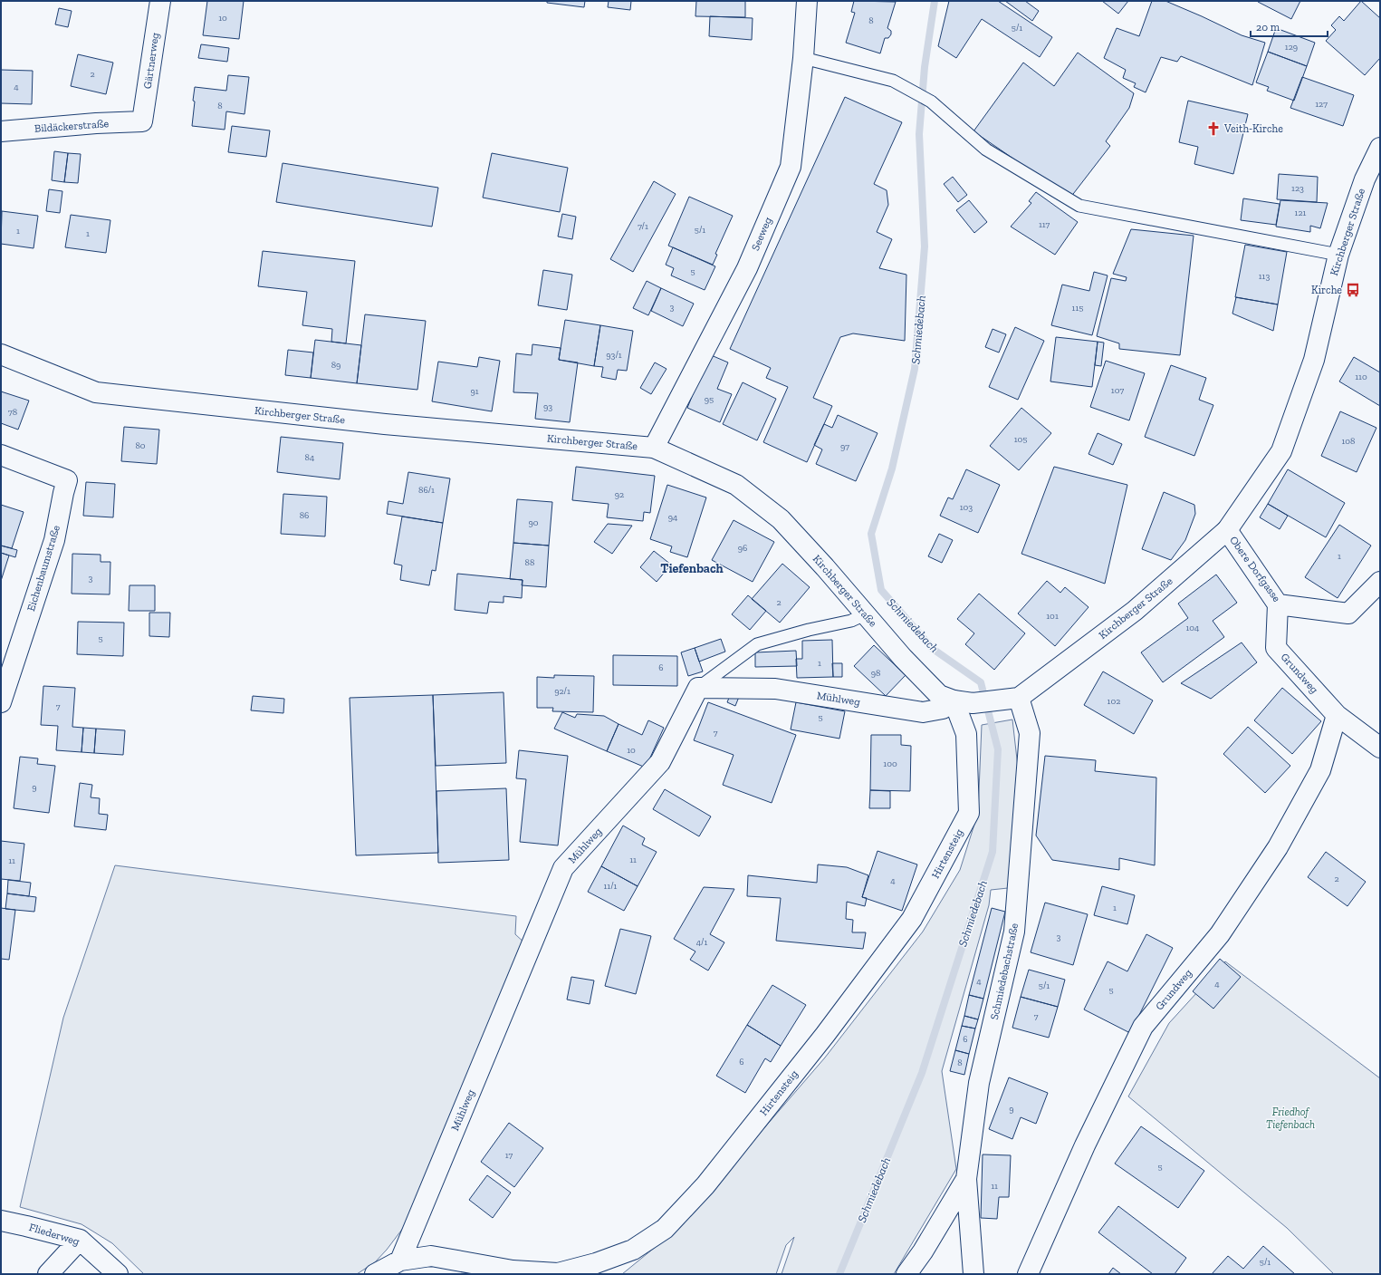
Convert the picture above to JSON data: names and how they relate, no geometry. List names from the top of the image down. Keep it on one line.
{"streets":{"street":["Gärtnerweg","Bildäckerstraße","Kirchberger Straße","Seeweg","Eichenbaumstraße","Obere Dorfgasse","Grundweg","Mühlweg","Hirtensteig","Schmiedebachstraße","Fliederweg"]},"crossings":[["Gärtnerweg","Bildäckerstraße"],["Kirchberger Straße","Seeweg"],["Kirchberger Straße","Obere Dorfgasse"],["Kirchberger Straße","Mühlweg"],["Kirchberger Straße","Hirtensteig"],["Kirchberger Straße","Schmiedebachstraße"],["Obere Dorfgasse","Grundweg"],["Mühlweg","Hirtensteig"]],"districts":["Tiefenbach"],"water":["Schmiedebach"],"parks":["Friedhof Tiefenbach"],"places":{"church":["Veith-Kirche"],"bus stop":["Kirche"]},"house_numbers":["10","8","5/1","129","2","4","127","8","123","121","117","7/1","5/1","1","1","5","113","3","115","93/1","89","110","107","91","95","93","78","105","108","80","97","84","86/1","92","103","86","94","90","96","1","88","3","2","101","104","5","1","6","98","92/1","102","7","5","7","10","100","9","11","11","2","4","11/1","1","3","4/1","4","4","5/1","5","7","6","6","8","9","17","5","11","5/1"],"scale_bar":"20 m"}
